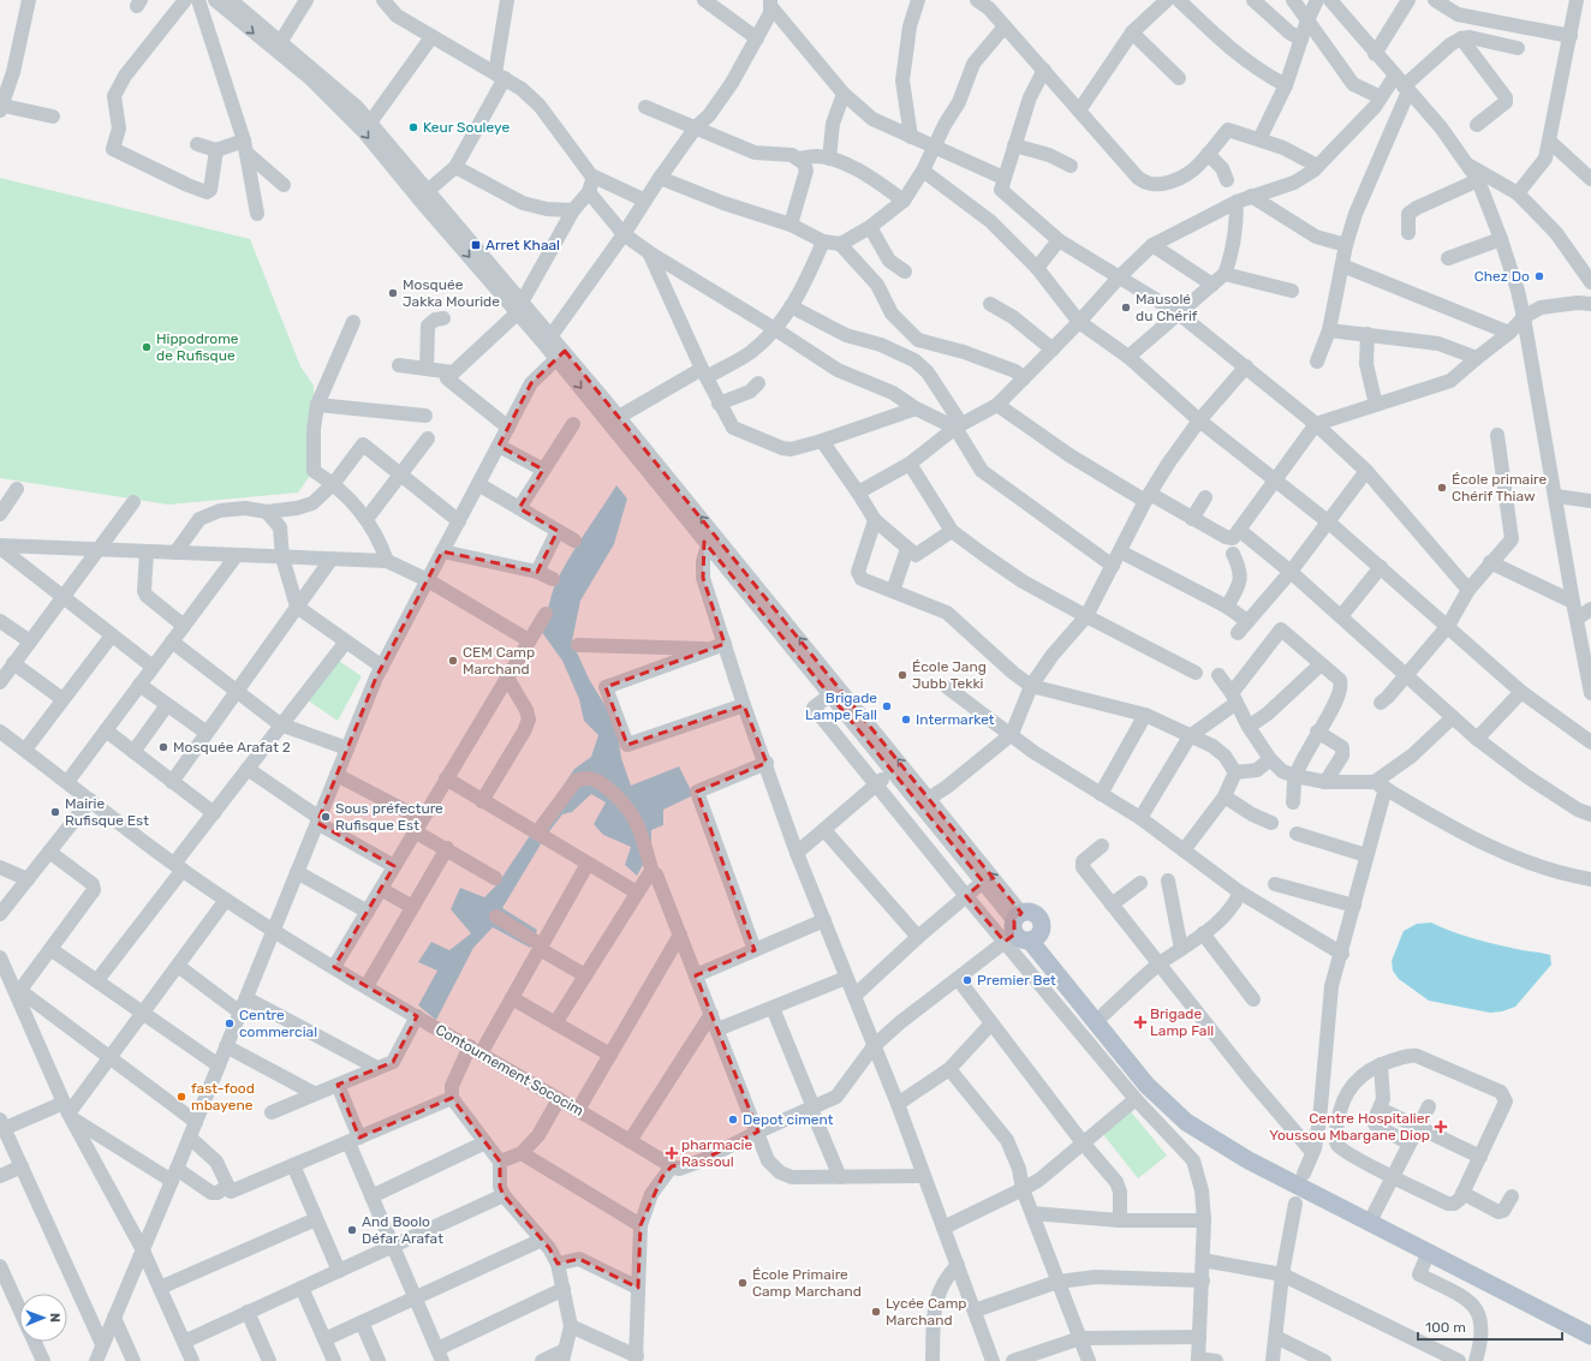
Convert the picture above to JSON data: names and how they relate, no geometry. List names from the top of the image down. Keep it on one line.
{"streets":{"street":["Contournement Sococim"]},"places":{"other":["Keur Souleye","Chez Do","Mosquée Jakka Mouride","Mausolé du Chérif","Hippodrome de Rufisque","École primaire Chérif Thiaw","CEM Camp Marchand","École Jang Jubb Tekki","Brigade Lampe Fall","Intermarket","Mosquée Arafat 2","Mairie Rufisque Est","Sous préfecture Rufisque Est","Premier Bet","Centre commercial","fast-food mbayene","Depot ciment","And Boolo Défar Arafat","École Primaire Camp Marchand","Lycée Camp Marchand"],"transit":["Arret Khaal"],"health":["Brigade Lamp Fall","Centre Hospitalier Youssou Mbargane Diop","pharmacie Rassoul"]},"scale_bar":"100 m","north":"right"}
